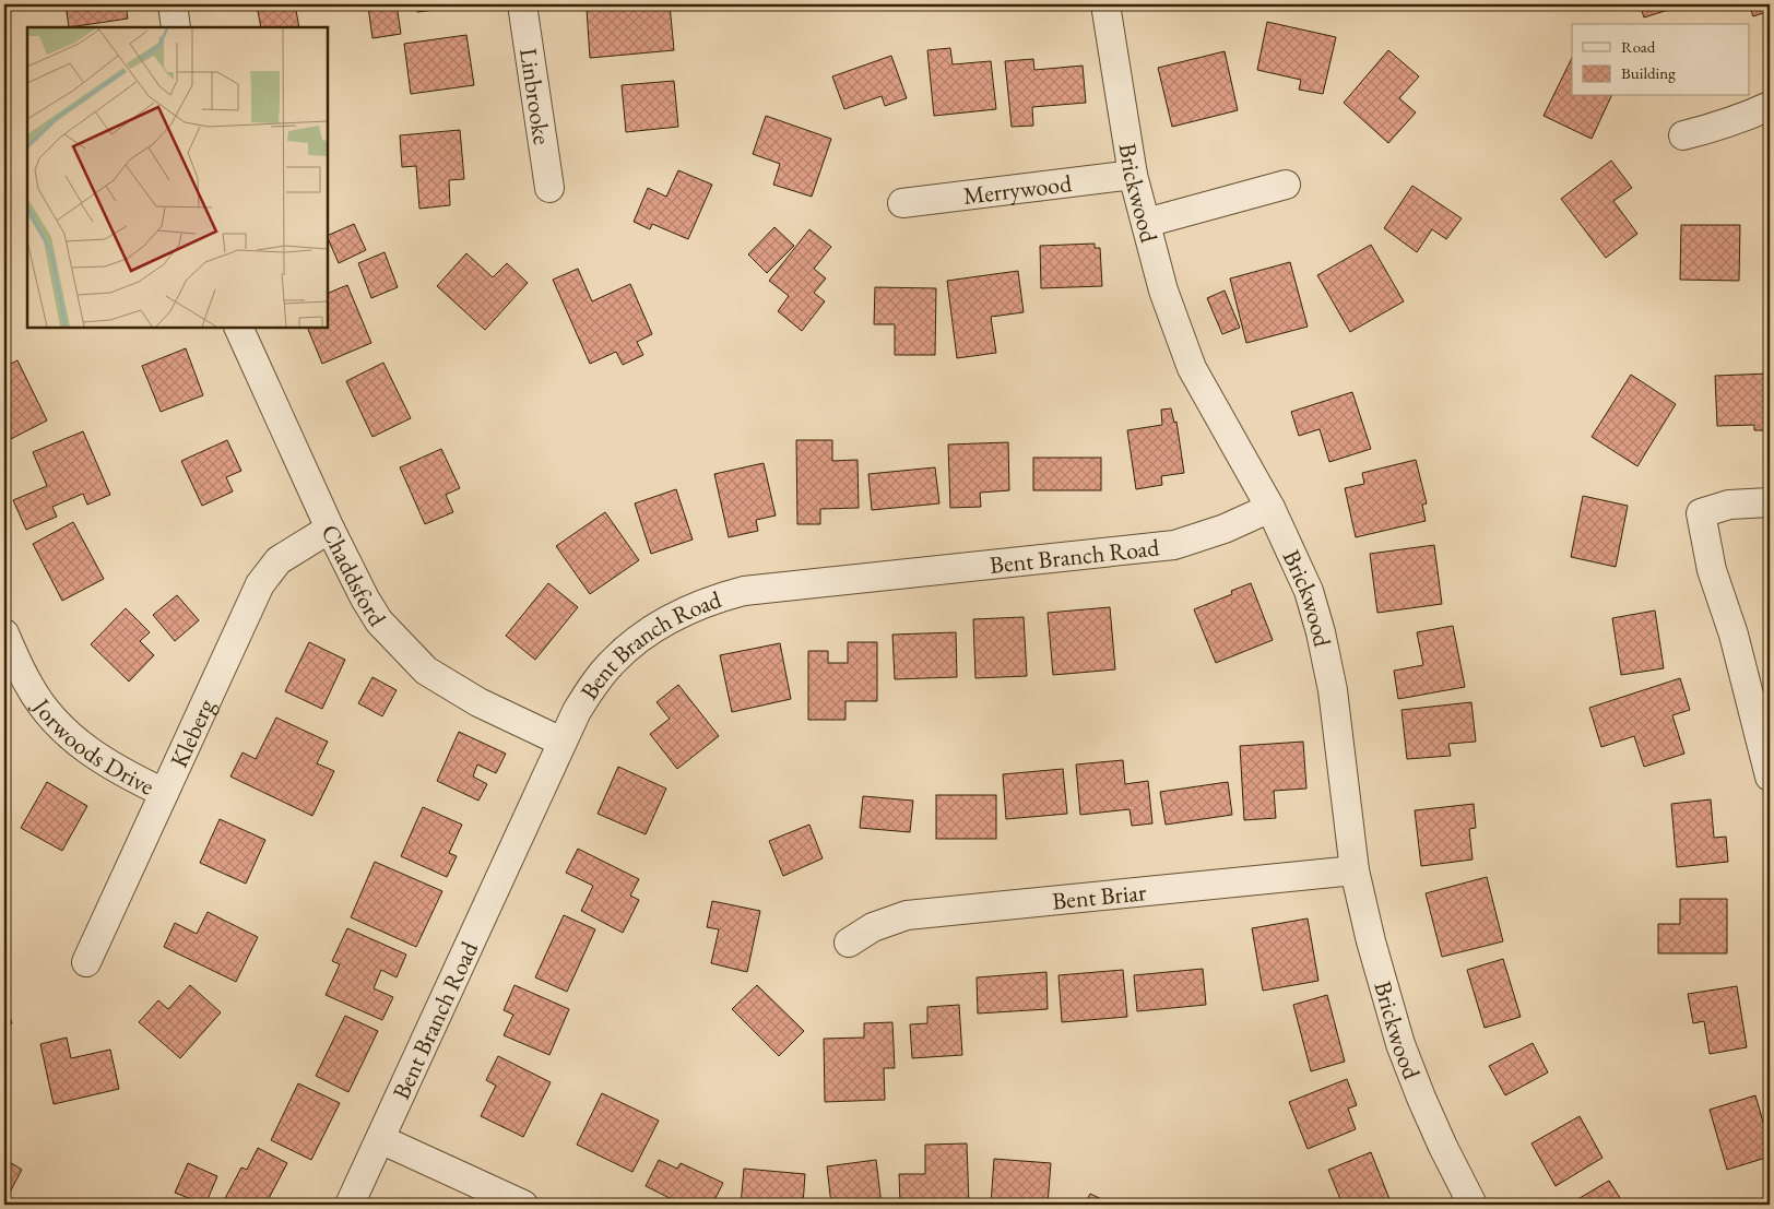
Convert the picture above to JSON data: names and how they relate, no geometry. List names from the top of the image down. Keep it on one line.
{"streets":{"street":["Linbrooke","Merrywood","Brickwood","Bent Branch Road","Chaddsford","Kleberg","Jorwoods Drive","Bent Briar"]},"crossings":[["Merrywood","Brickwood"],["Brickwood","Bent Branch Road"],["Brickwood","Bent Briar"],["Bent Branch Road","Chaddsford"],["Chaddsford","Kleberg"],["Kleberg","Jorwoods Drive"]],"legend":["Road","Building"]}
